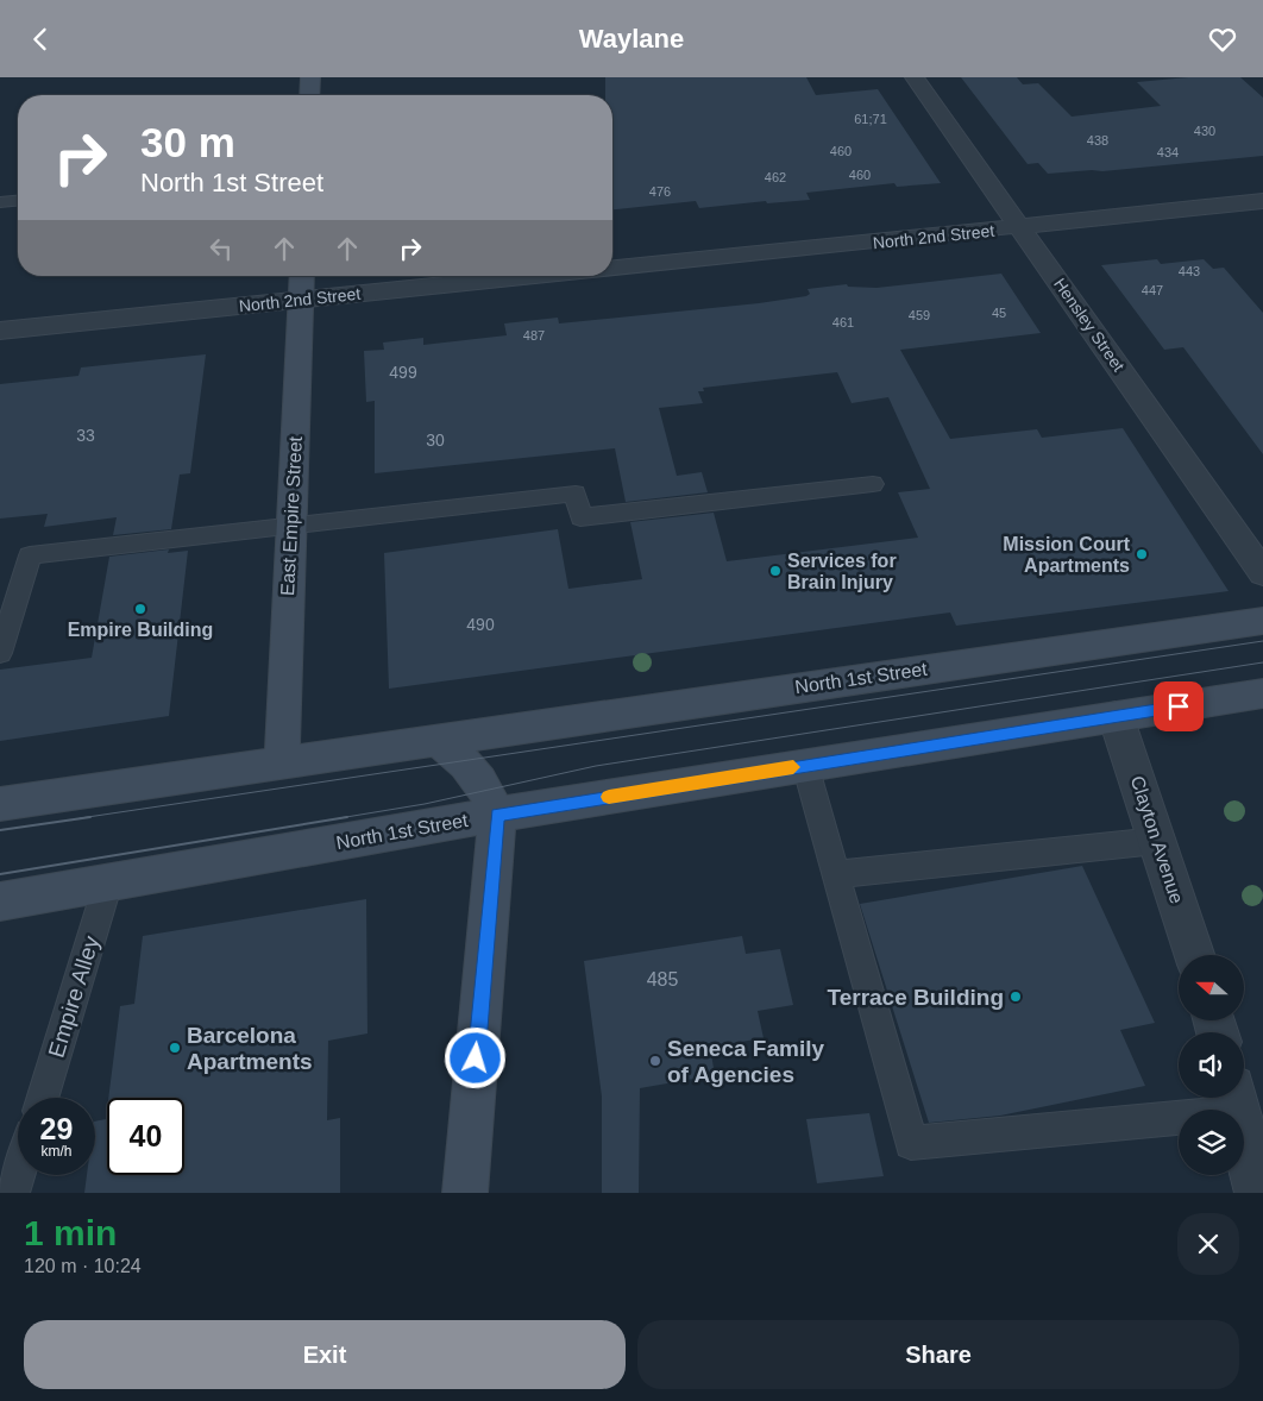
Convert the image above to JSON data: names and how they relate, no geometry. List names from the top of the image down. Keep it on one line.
{"streets":{"main road":["East Empire Street","North 1st Street"],"street":["North 2nd Street","Hensley Street","Clayton Avenue"],"lane":["Empire Alley"]},"crossings":[["North 2nd Street","Hensley Street"],["North 2nd Street","East Empire Street"],["East Empire Street","North 1st Street"],["North 1st Street","Clayton Avenue"],["North 1st Street","Empire Alley"]],"places":["Mission Court Apartments","Services for Brain Injury","Empire Building","Terrace Building","Barcelona Apartments","Seneca Family of Agencies"],"house_numbers":["61;71","430","438","460","434","460","462","476","443","447","45","459","461","487","499","33","30","490","485"],"north":"left","page":{"header":"Waylane","turn":["30 m","North 1st Street"],"speed":"29 km/h","limit":"40","heading":["1 min","120 m · 10:24"],"buttons":["Exit","Share"]}}
